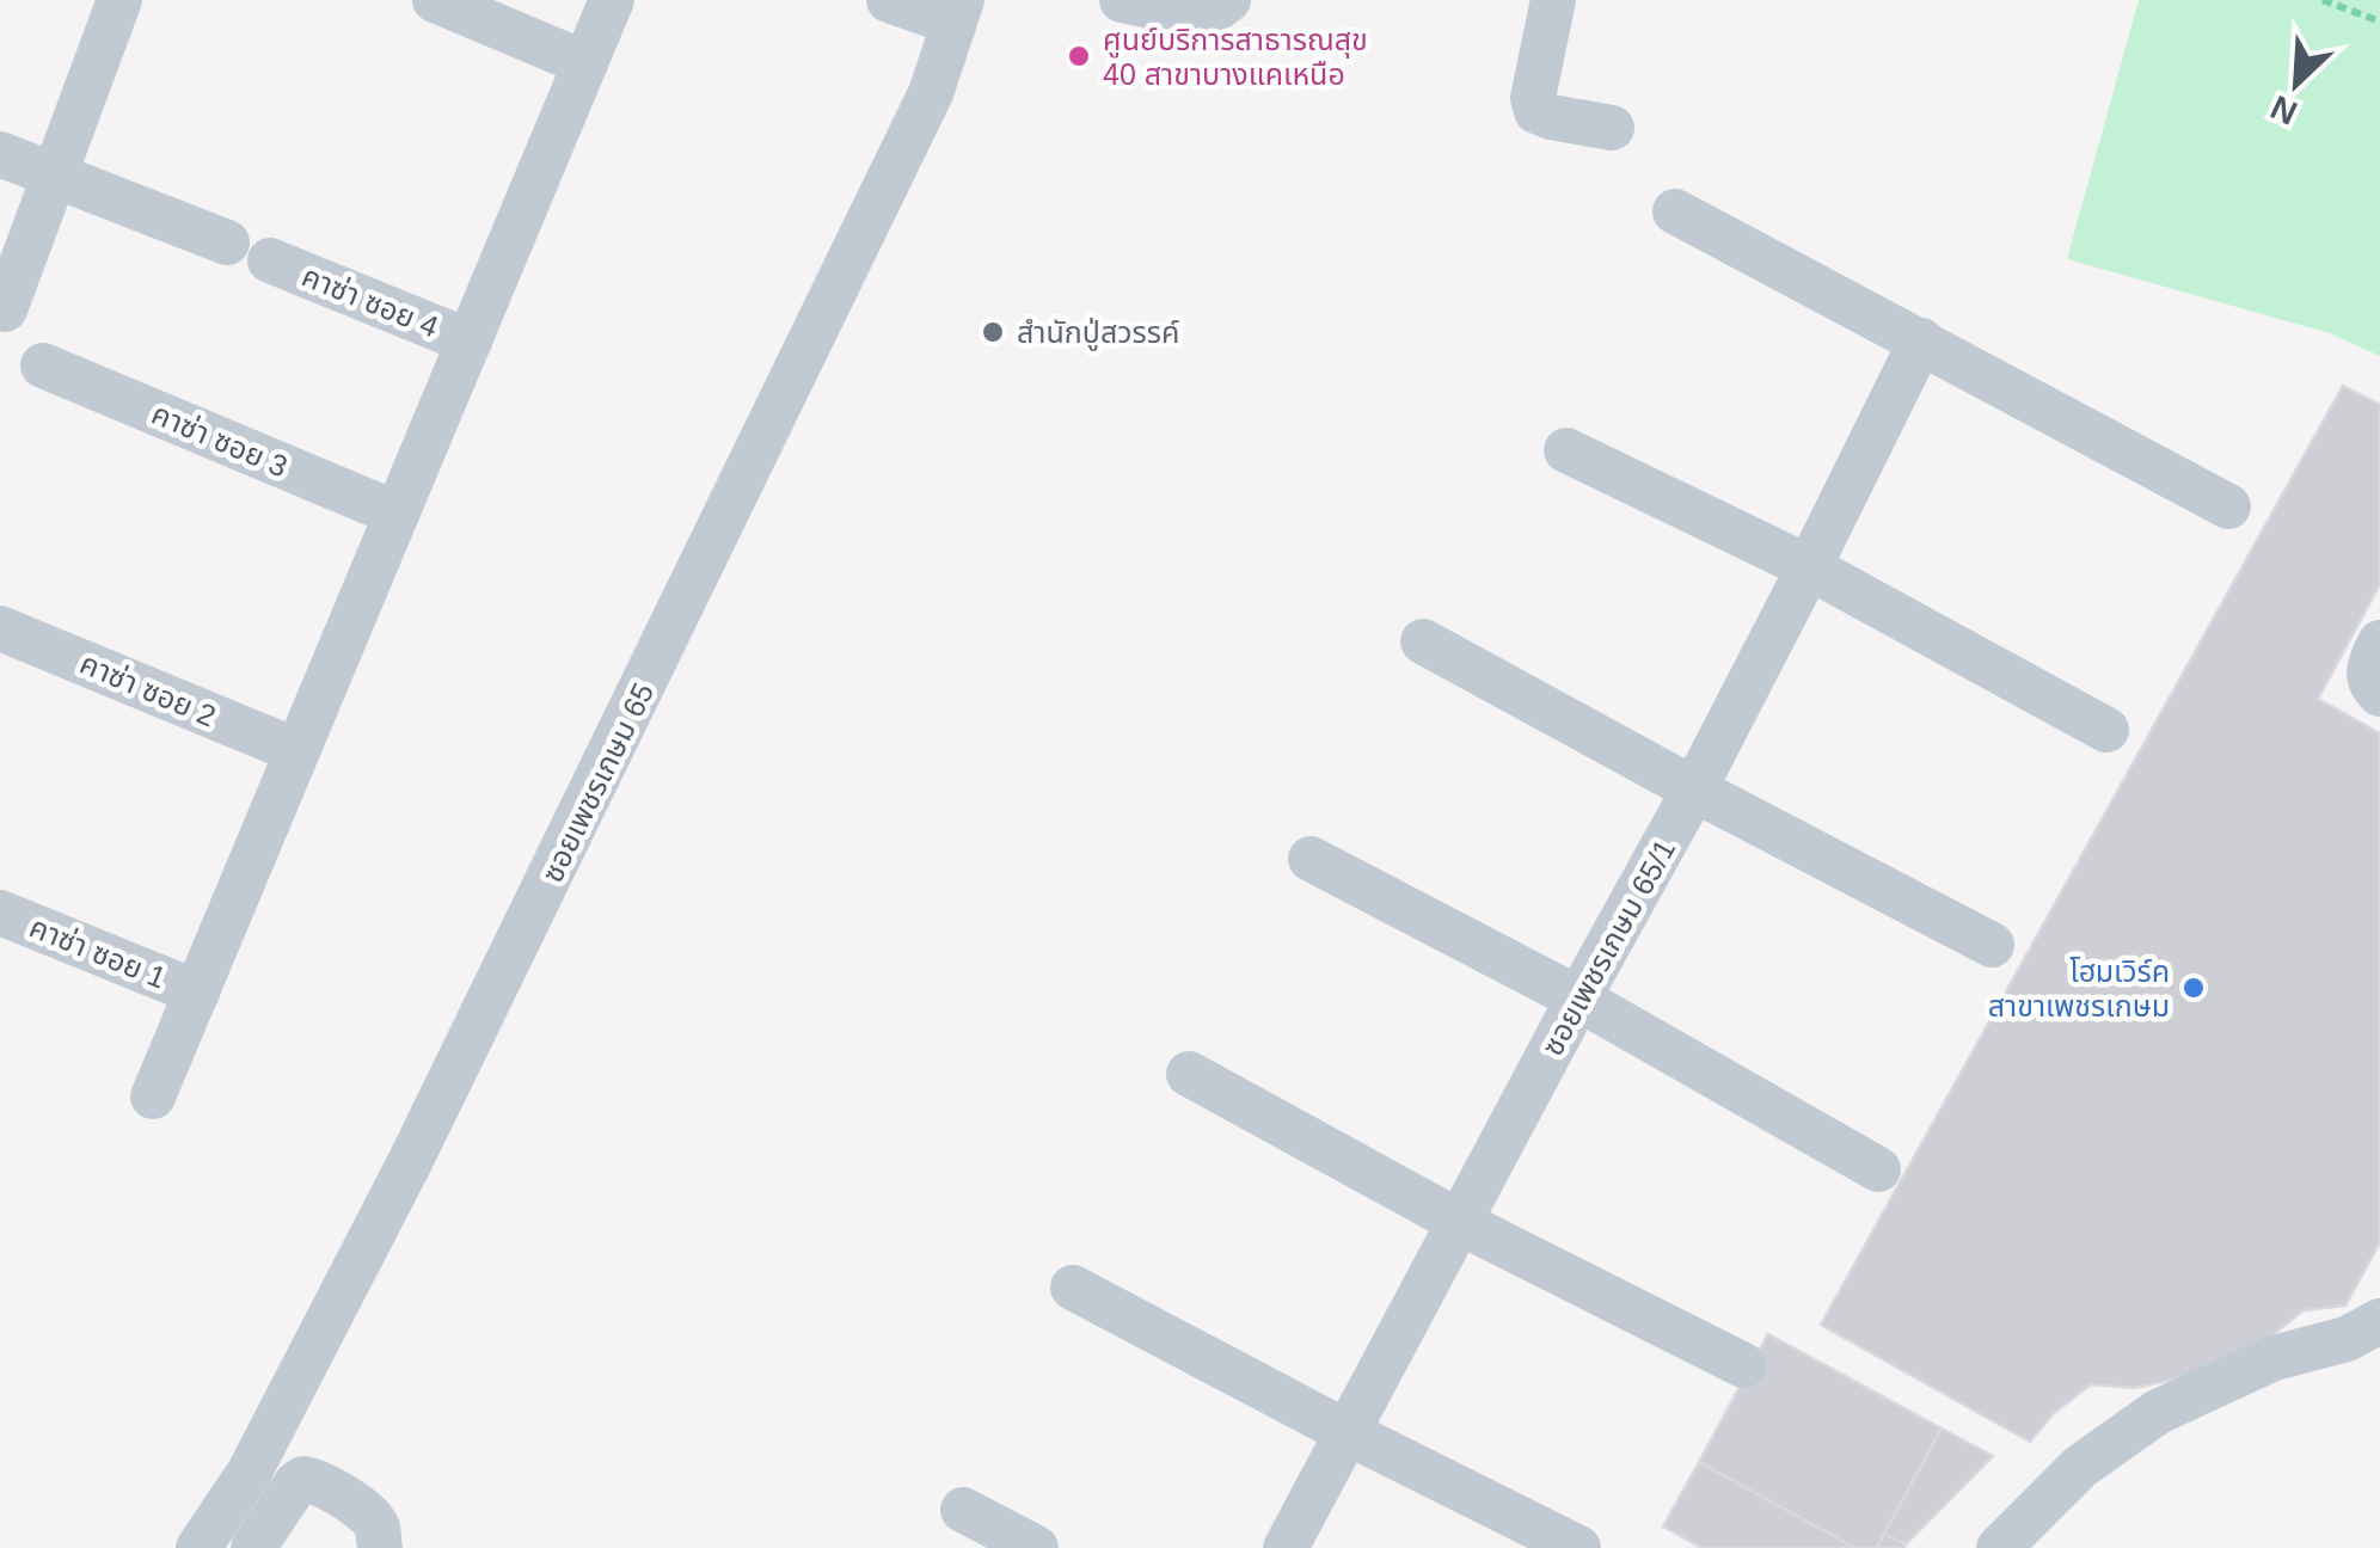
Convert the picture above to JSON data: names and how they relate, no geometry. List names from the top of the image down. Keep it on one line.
{"streets":{"street":["คาซ่า ซอย 4","คาซ่า ซอย 3","คาซ่า ซอย 2","ซอยเพชรเกษม 65","ซอยเพชรเกษม 65/1","คาซ่า ซอย 1"]},"places":["ศูนย์บริการสาธารณสุข 40 สาขาบางแคเหนือ","สำนักปู่สวรรค์","โฮมเวิร์ค สาขาเพชรเกษม"],"north":"bottom left"}
